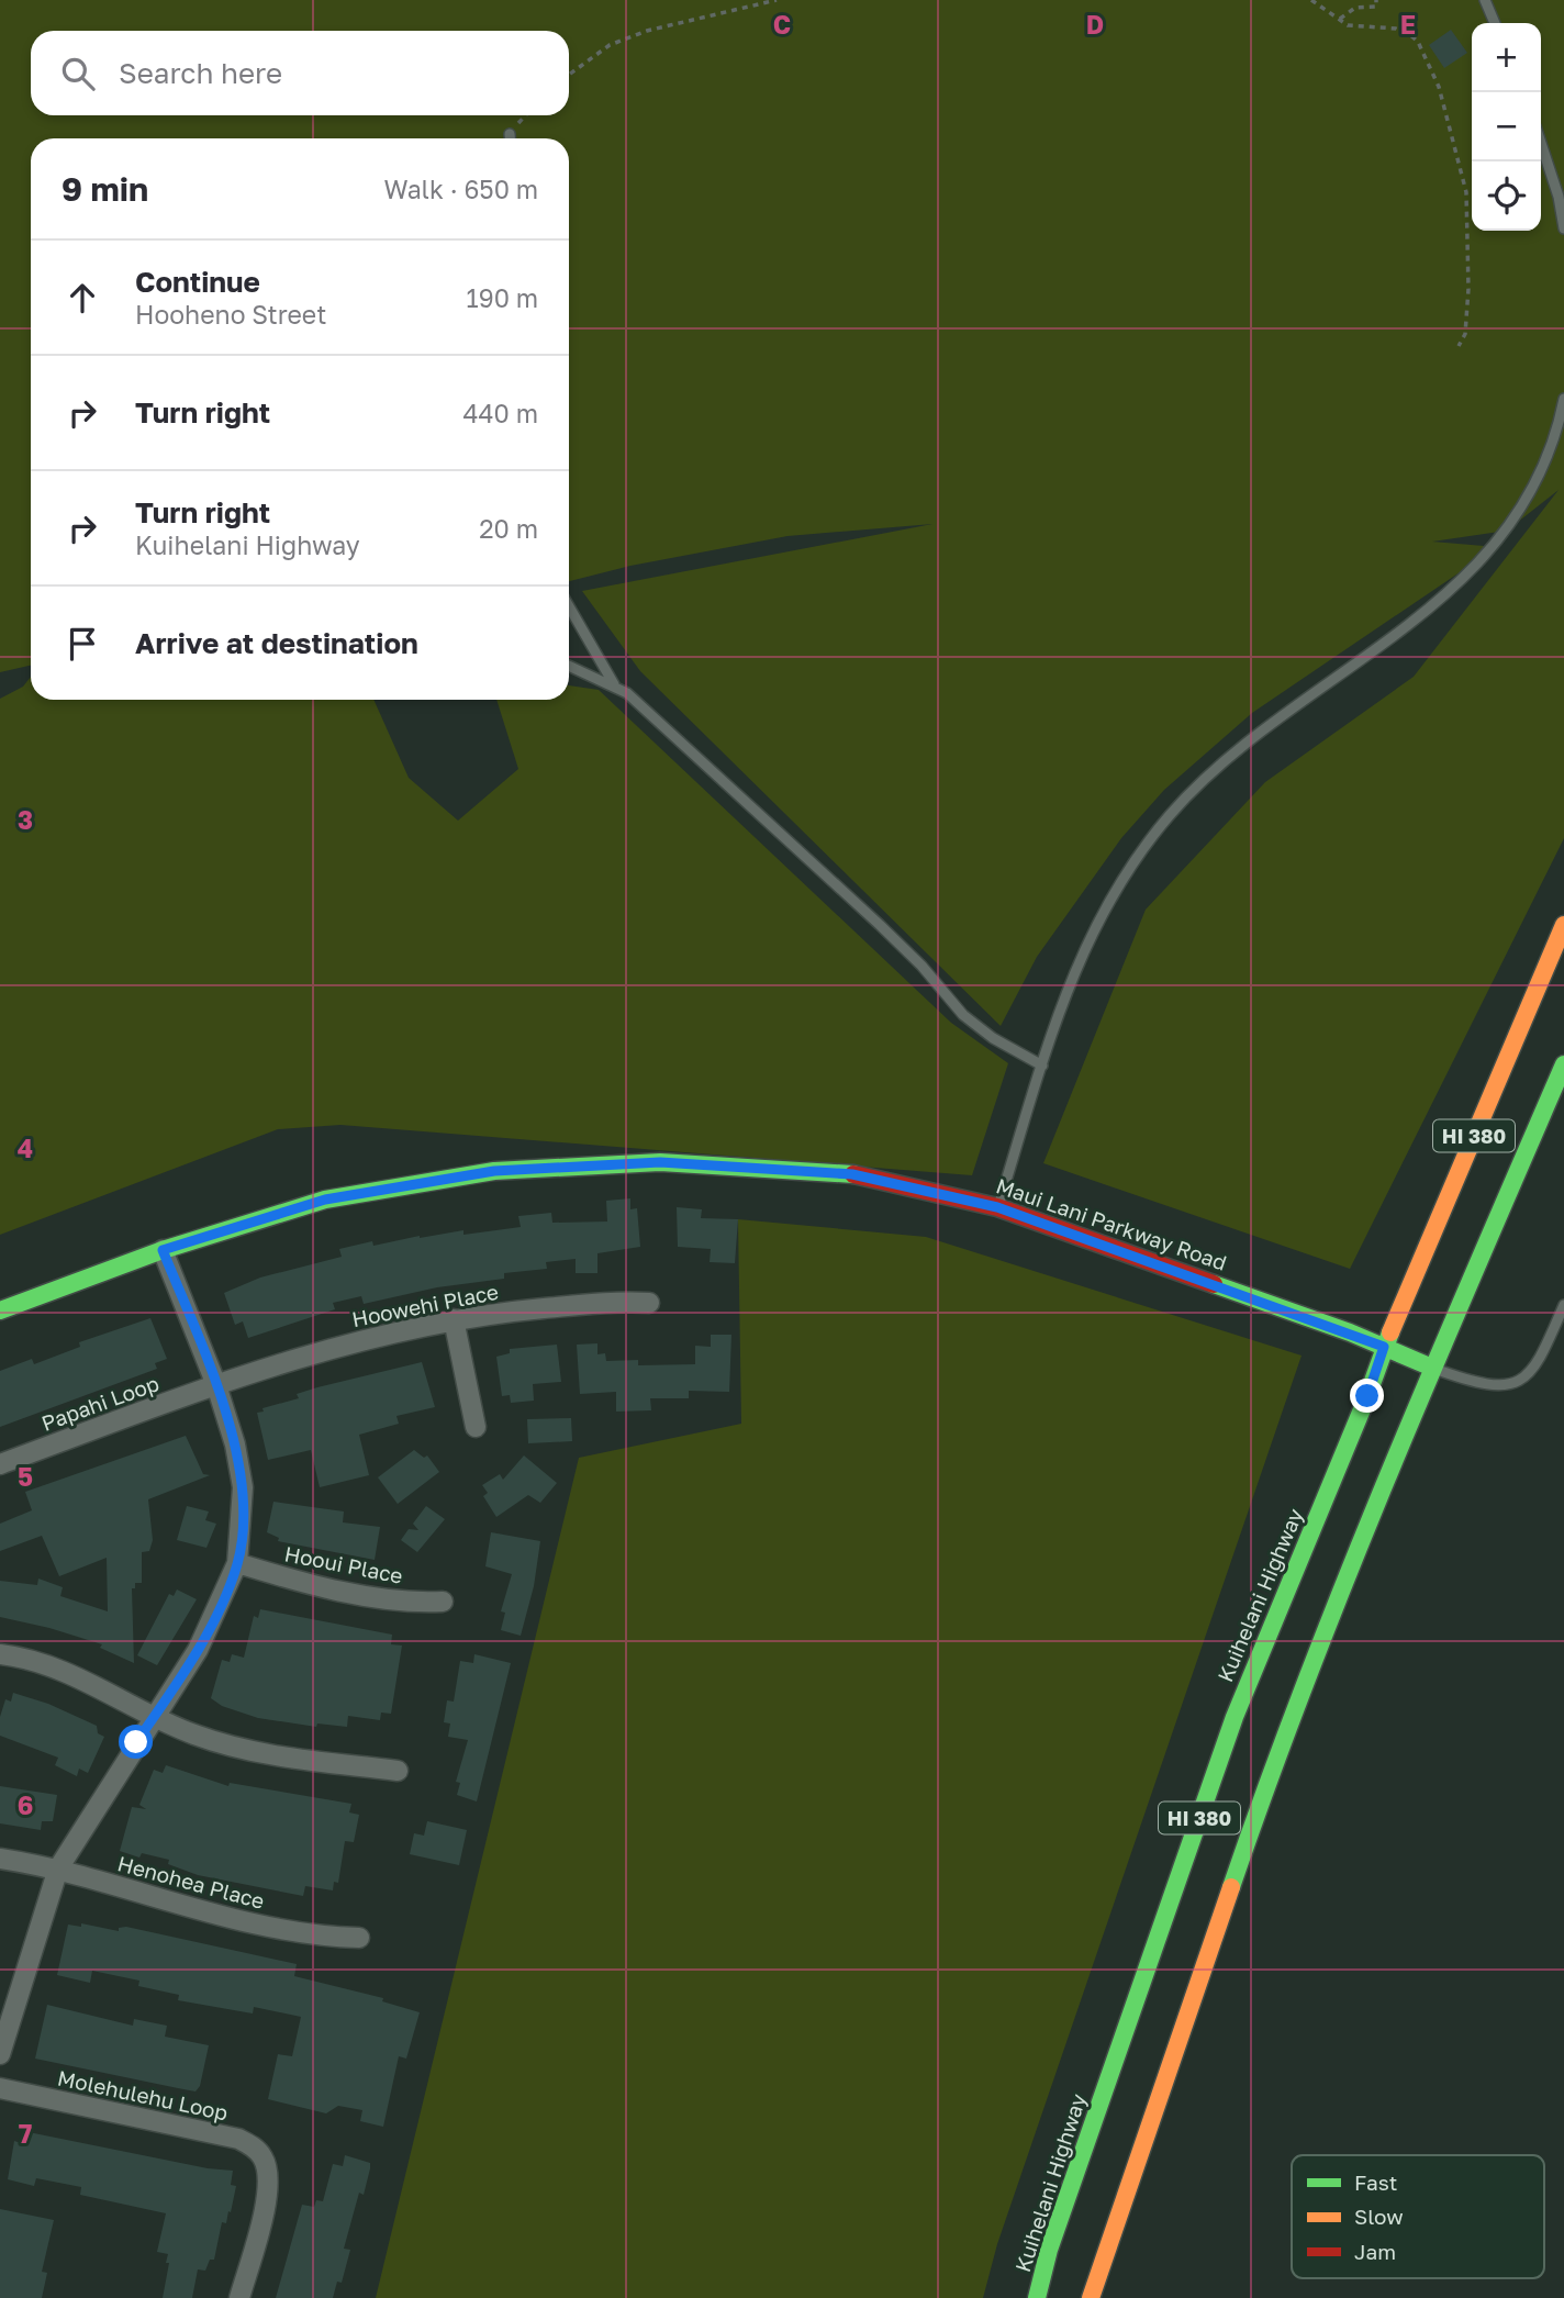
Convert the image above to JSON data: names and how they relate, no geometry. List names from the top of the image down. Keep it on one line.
{"streets":{"main road":["HI 380","Maui Lani Parkway Road","Kuihelani Highway"],"street":["Hoowehi Place","Papahi Loop","Hooui Place","Henohea Place","Molehulehu Loop"]},"crossings":[["HI 380","Maui Lani Parkway Road"],["Maui Lani Parkway Road","Kuihelani Highway"],["Hoowehi Place","Papahi Loop"]],"legend":["Fast","Slow","Jam"],"page":{"map_buttons":["+","−"],"search":"Search here","heading":["9 min","Walk · 650 m"],"list":[["Continue","Hooheno Street","190 m"],["Turn right","440 m"],["Turn right","Kuihelani Highway","20 m"],"Arrive at destination"]},"grid":{"columns":["C","D","E"],"rows":["3","4","5","6","7"]}}
